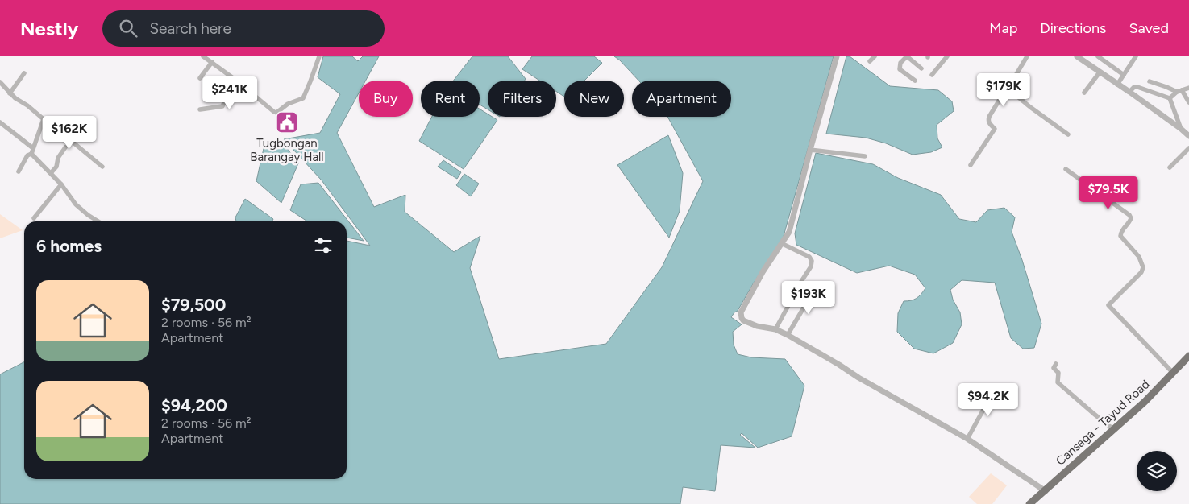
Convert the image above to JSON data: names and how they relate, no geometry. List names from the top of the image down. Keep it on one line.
{"streets":{"highway":["Cansaga - Tayud Road"]},"places":{"public building":["Tugbongan Barangay Hall"]},"page":{"header":"Nestly","search":"Search here","nav":["Map","Directions","Saved"],"price":["$179K","$241K","$162K","$79.5K","$193K","$94.2K"],"chip":["Buy","Rent","Filters","New","Apartment"],"heading":"6 homes","list":[{"name":"$79,500","note":"2 rooms · 56 m² · Apartment"},{"name":"$94,200","note":"2 rooms · 56 m² · Apartment"}]}}
